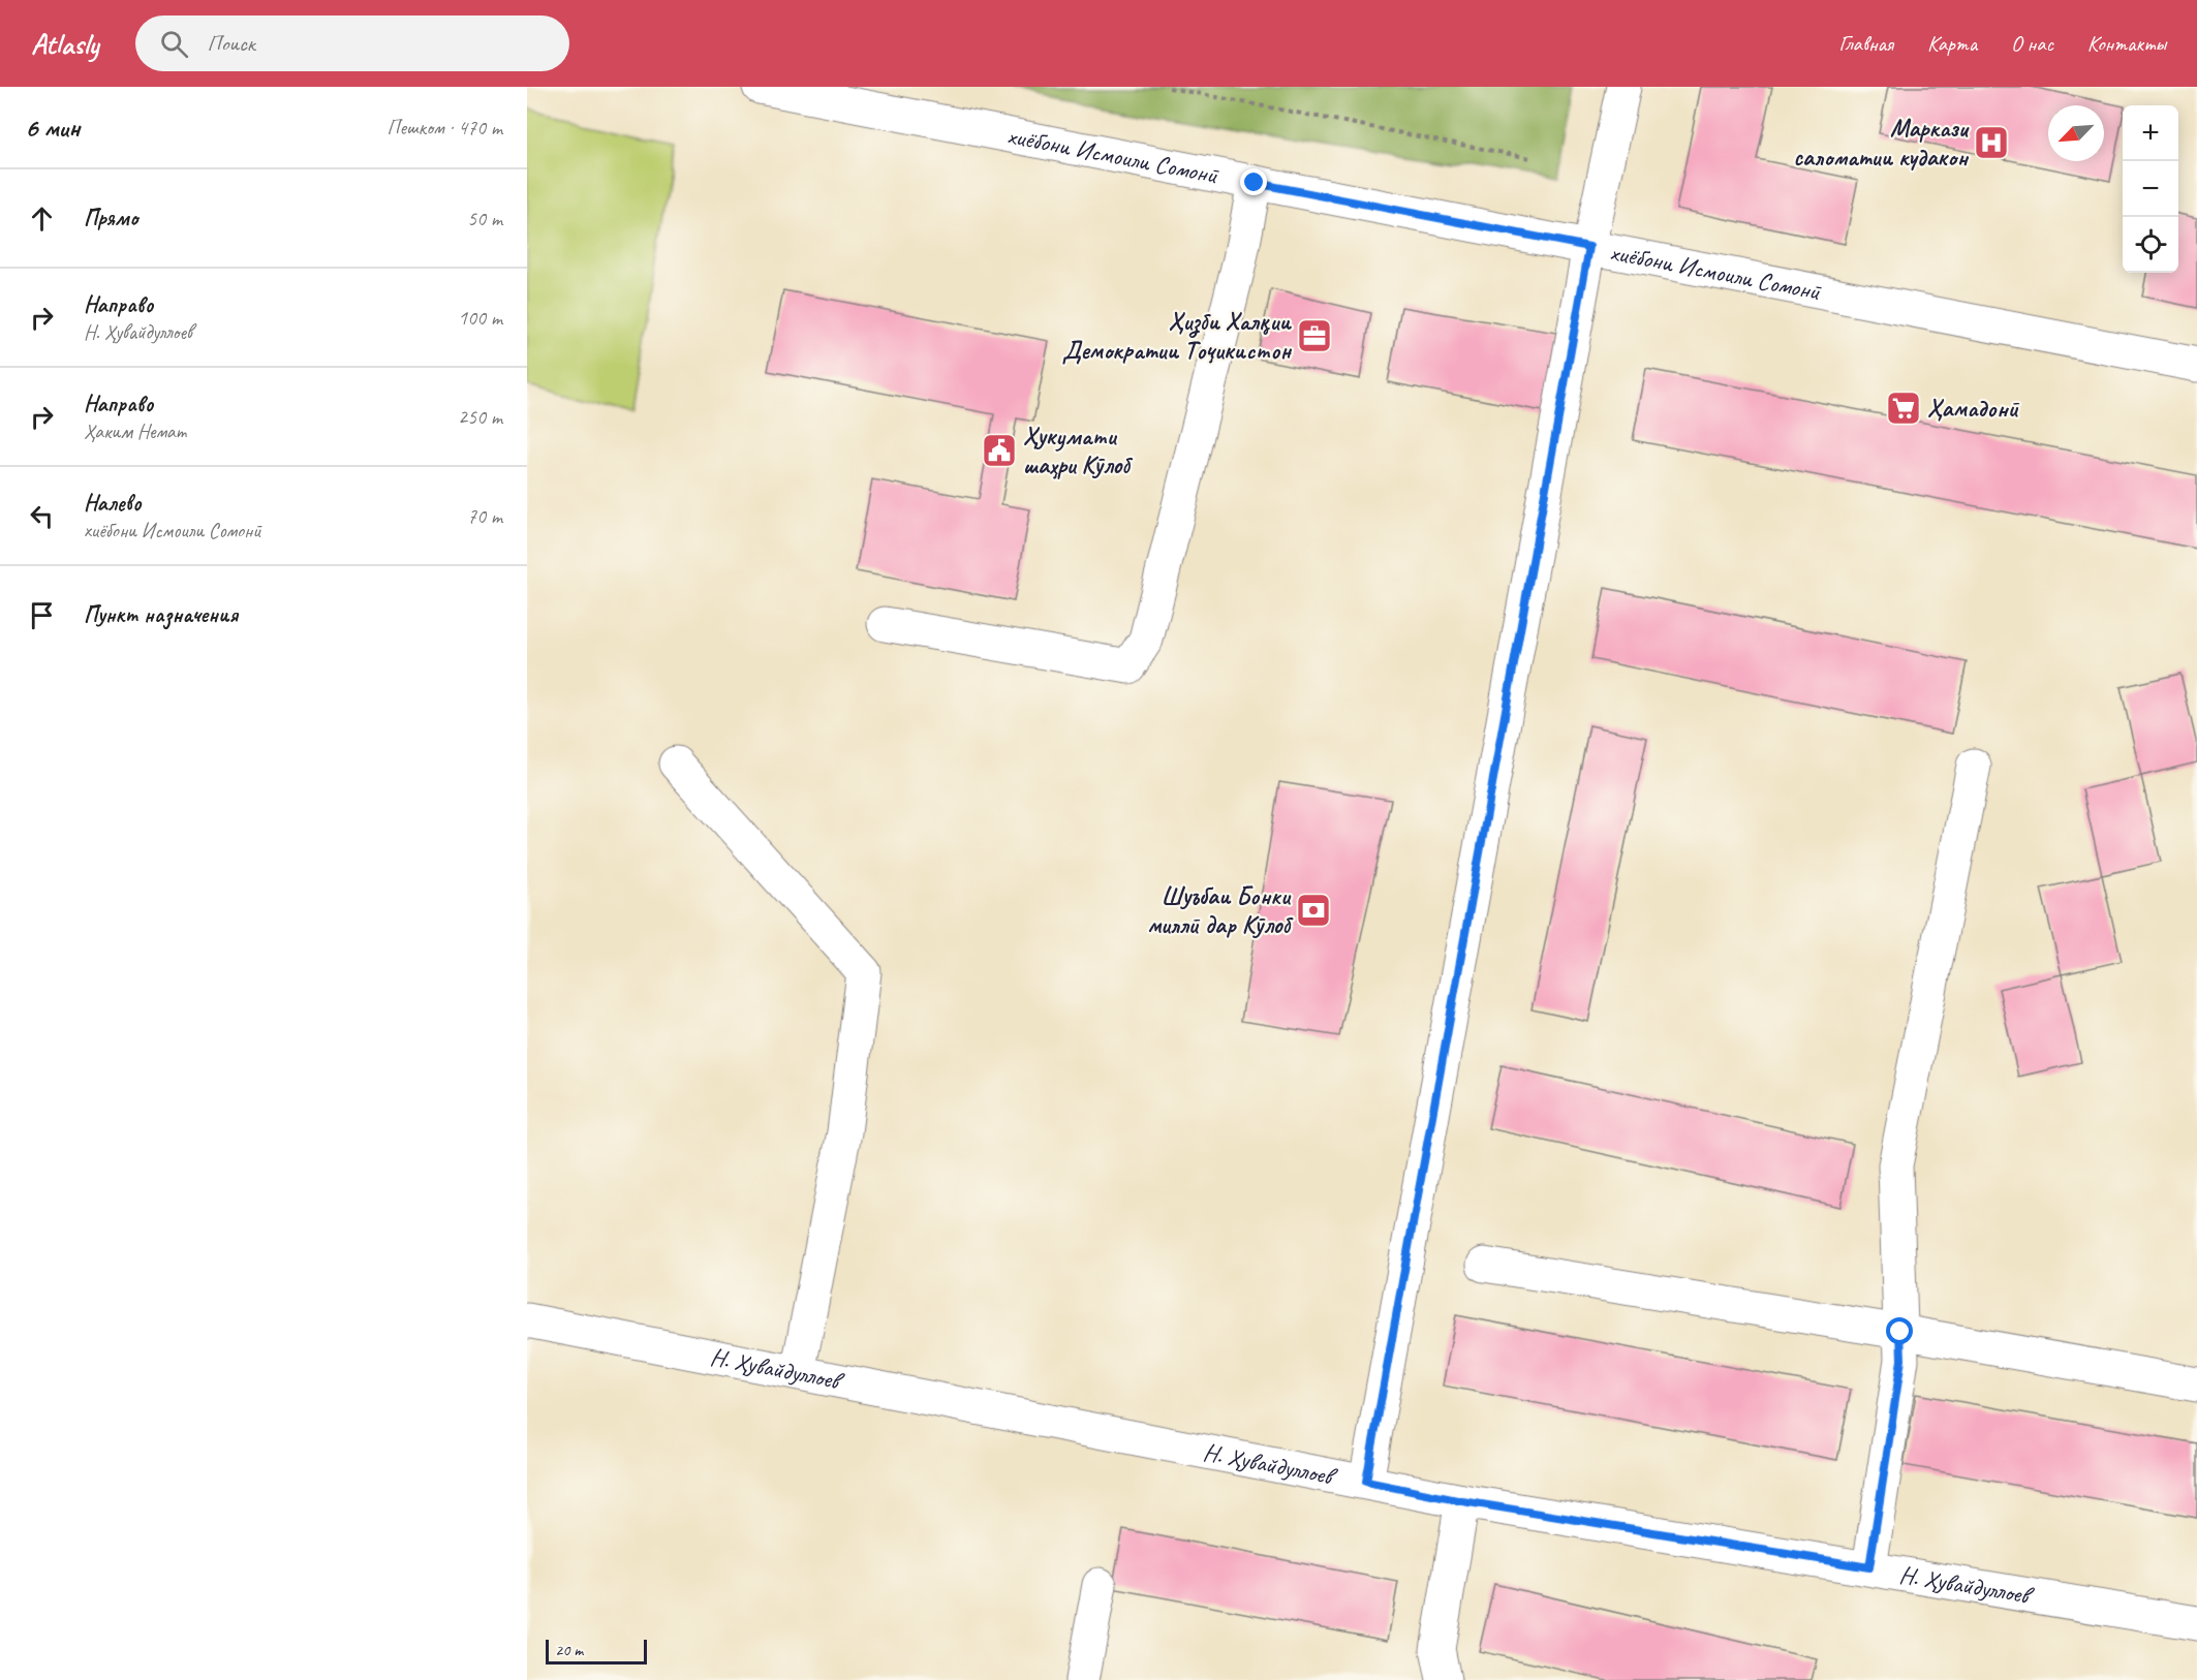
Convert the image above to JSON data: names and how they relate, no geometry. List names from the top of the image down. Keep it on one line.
{"streets":{"street":["хиёбони Исмоили Сомонӣ","Н. Ҳувайдуллоев"]},"places":{"hospital":["Маркази саломатии кудакон"],"office":["Ҳизби Халқии Демократии Тоҷикистон"],"supermarket":["Ҳамадонӣ"],"public building":["Ҳукумати шаҳри Кӯлоб"],"bank":["Шуъбаи Бонки миллӣ дар Кӯлоб"]},"scale_bar":"20 m","north":"bottom left","page":{"header":"Atlasly","search":"Поиск","nav":["Главная","Карта","О нас","Контакты"],"heading":["6 мин","Пешком · 470 m"],"map_buttons":["+","−"],"list":[["Прямо","50 m"],["Направо","Н. Ҳувайдуллоев","100 m"],["Направо","Ҳаким Немат","250 m"],["Налево","хиёбони Исмоили Сомонӣ","70 m"],"Пункт назначения"],"scale":"20 m"}}
